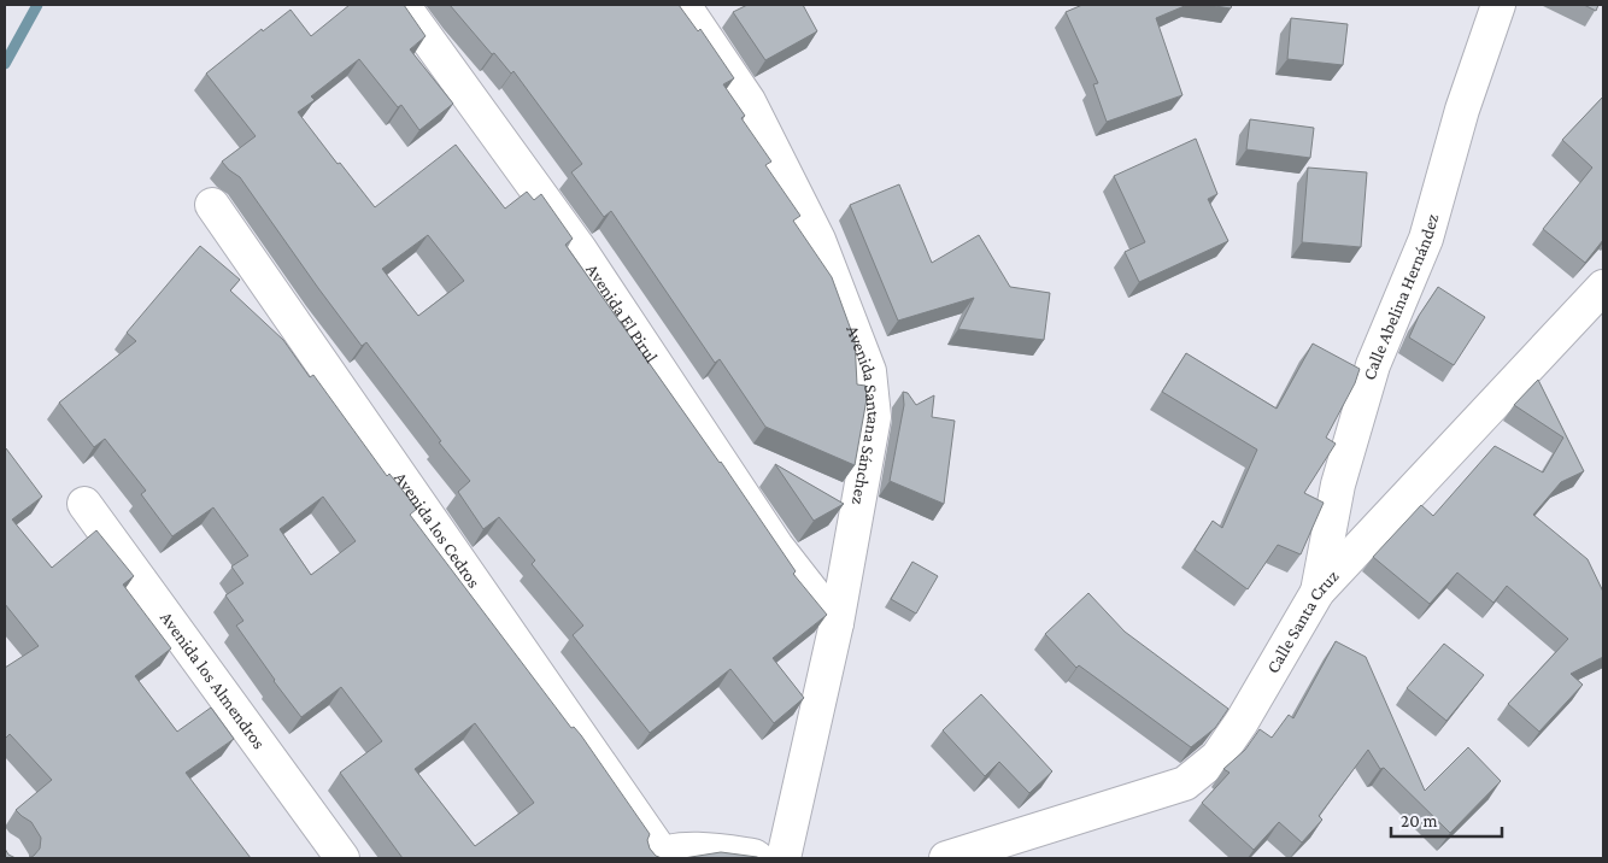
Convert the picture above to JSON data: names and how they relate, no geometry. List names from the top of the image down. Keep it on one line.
{"streets":{"street":["Calle Abelina Hernández","Avenida El Pirul","Avenida Santana Sánchez","Avenida los Cedros","Calle Santa Cruz","Avenida los Almendros"]},"crossings":[["Calle Abelina Hernández","Calle Santa Cruz"],["Avenida El Pirul","Avenida Santana Sánchez"]],"scale_bar":"20 m"}
